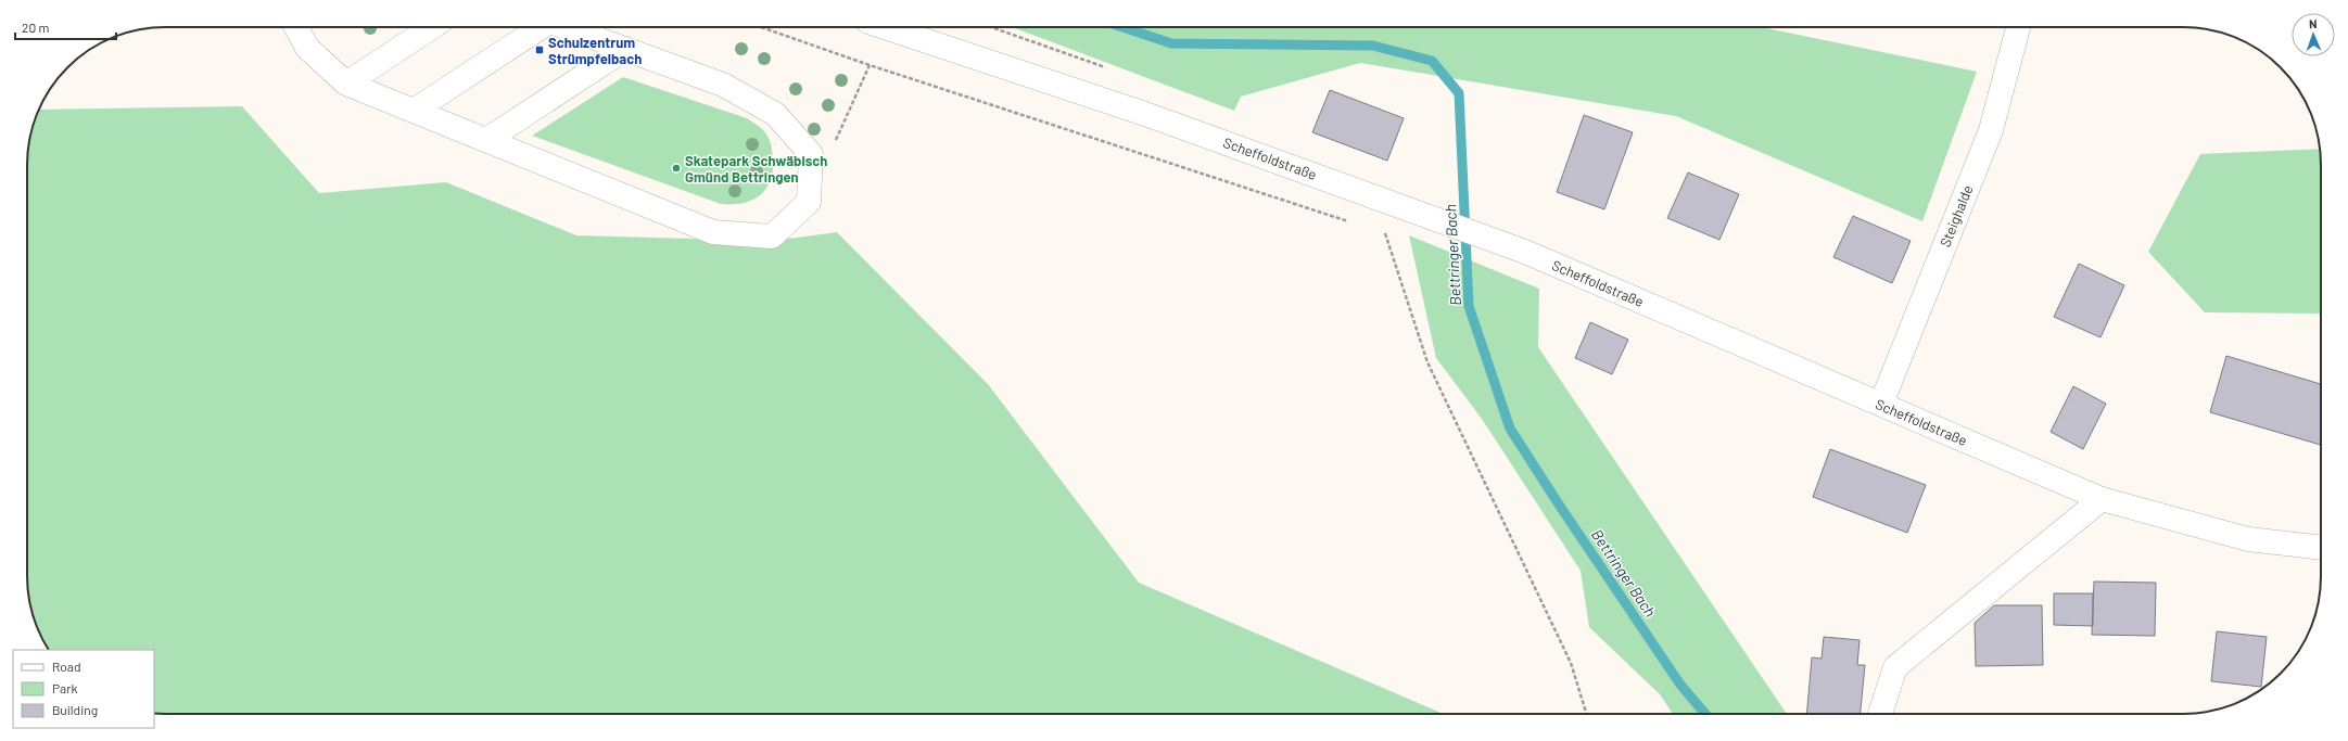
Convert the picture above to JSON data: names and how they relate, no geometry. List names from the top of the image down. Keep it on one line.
{"streets":{"main road":["Scheffoldstraße","Steighalde"]},"crossings":[["Scheffoldstraße","Steighalde"]],"water":["Bettringer Bach"],"places":{"transit":["Schulzentrum Strümpfelbach"],"other":["Skatepark Schwäbisch Gmünd Bettringen"]},"legend":["Road","Park","Building"],"scale_bar":"20 m","north":"top"}
